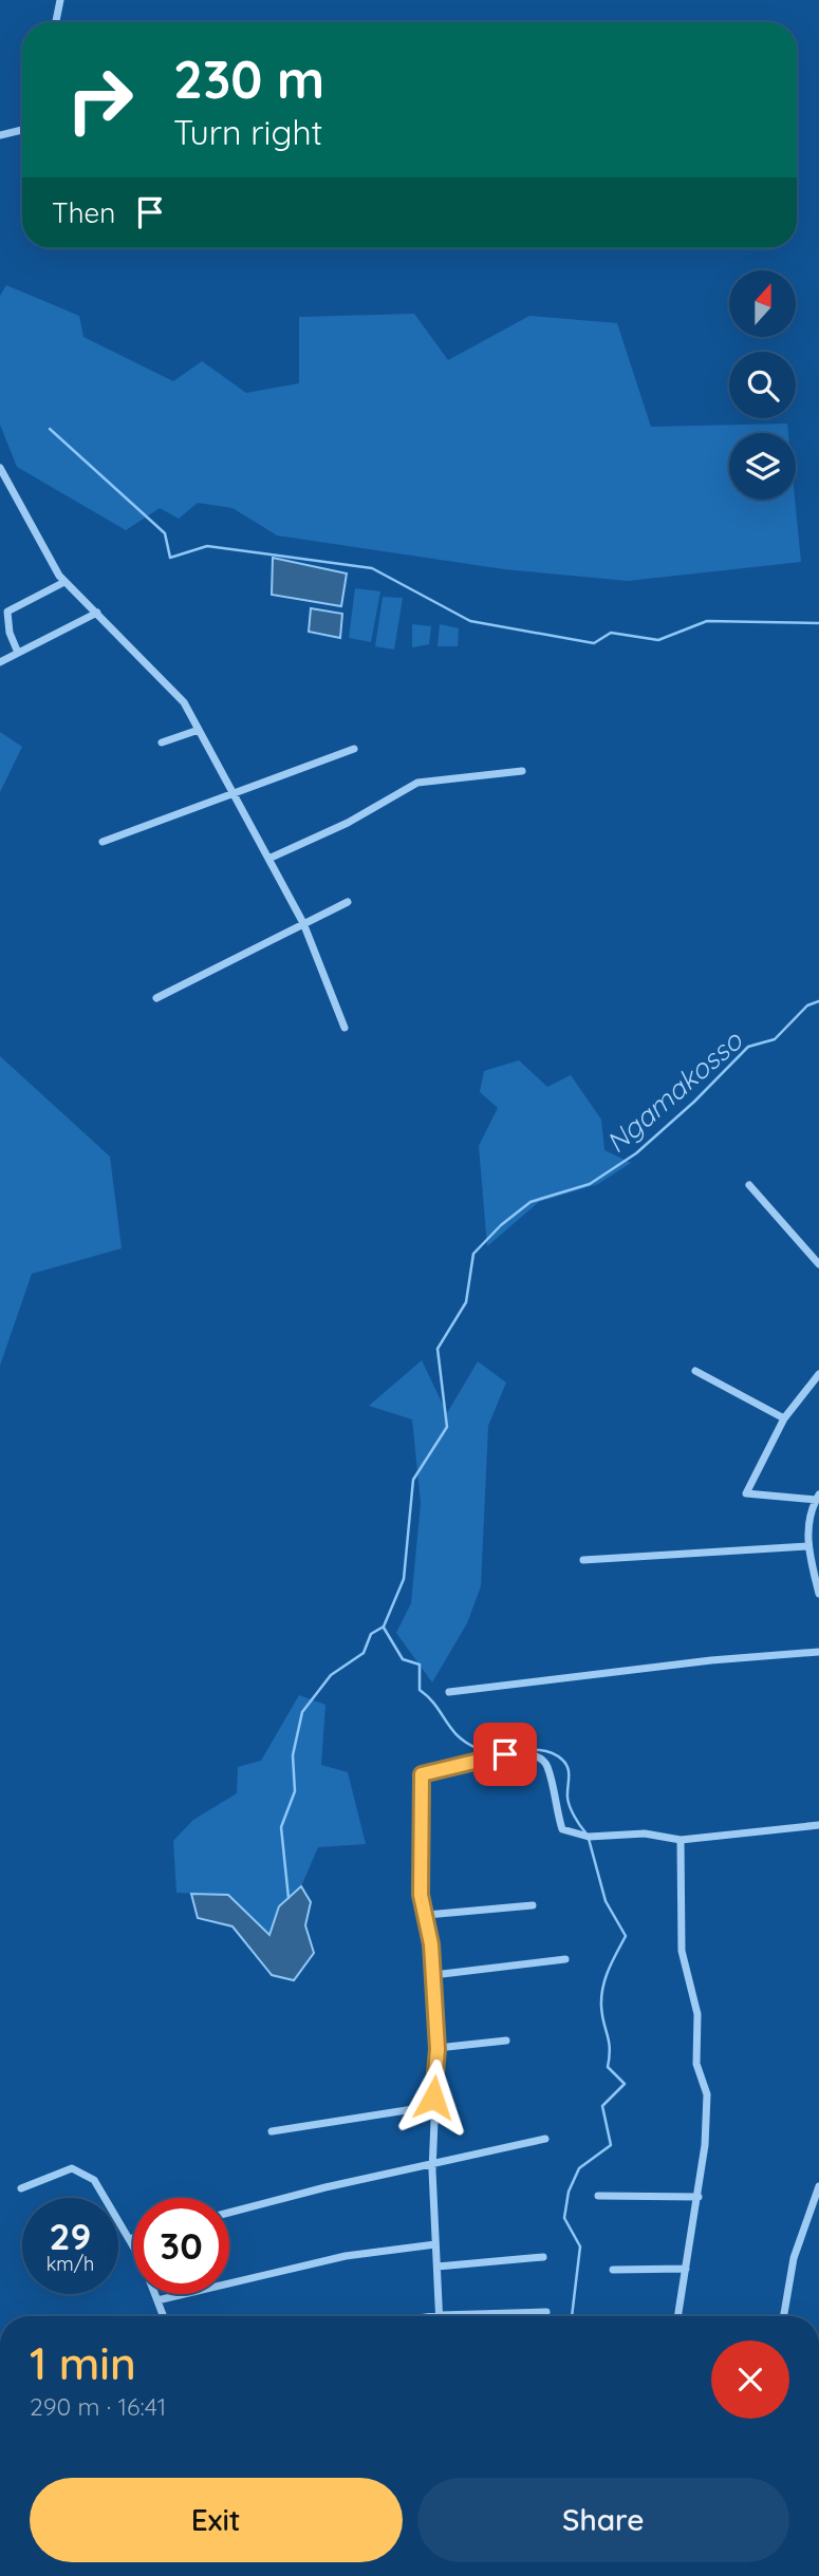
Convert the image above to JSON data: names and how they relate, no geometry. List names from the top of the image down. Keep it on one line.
{"water":["Ngamakosso"],"north":"top","page":{"turn":["230 m","Turn right"],"then":"Then","speed":"29 km/h","limit":"30","heading":["1 min","290 m · 16:41"],"buttons":["Exit","Share"]}}
